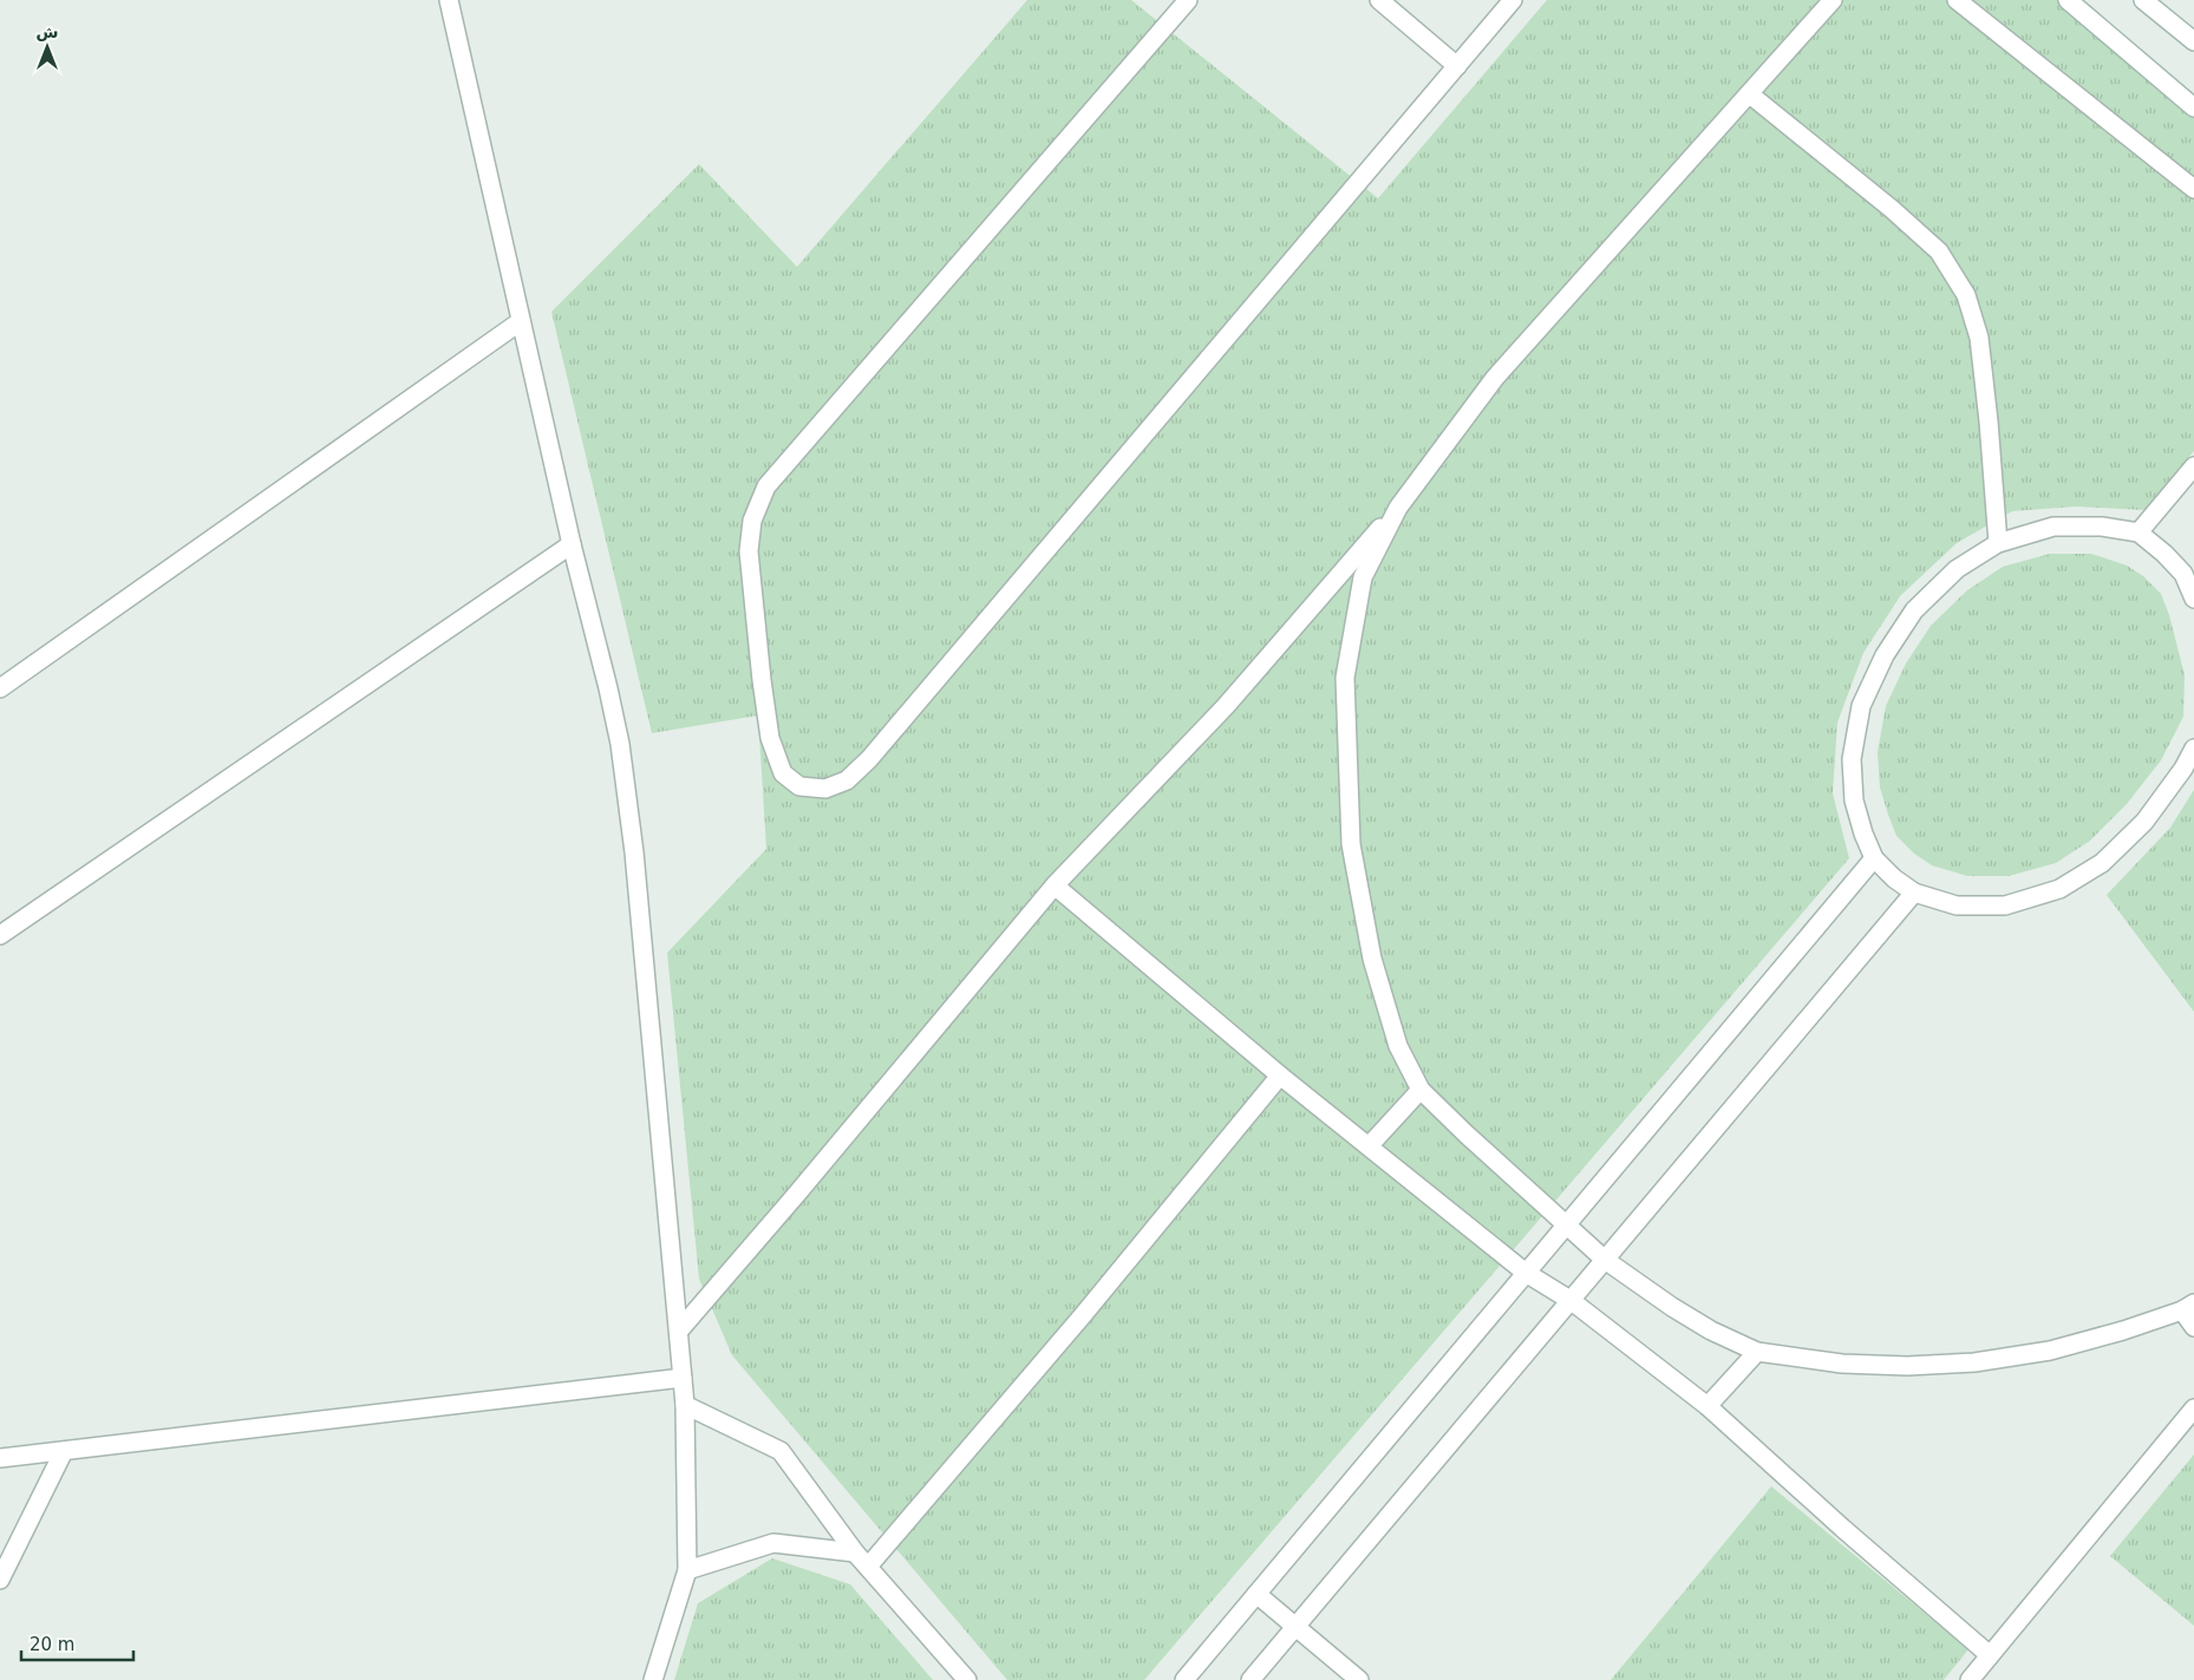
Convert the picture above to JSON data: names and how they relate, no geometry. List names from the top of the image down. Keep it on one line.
{"scale_bar":"20 m","north":"top"}
